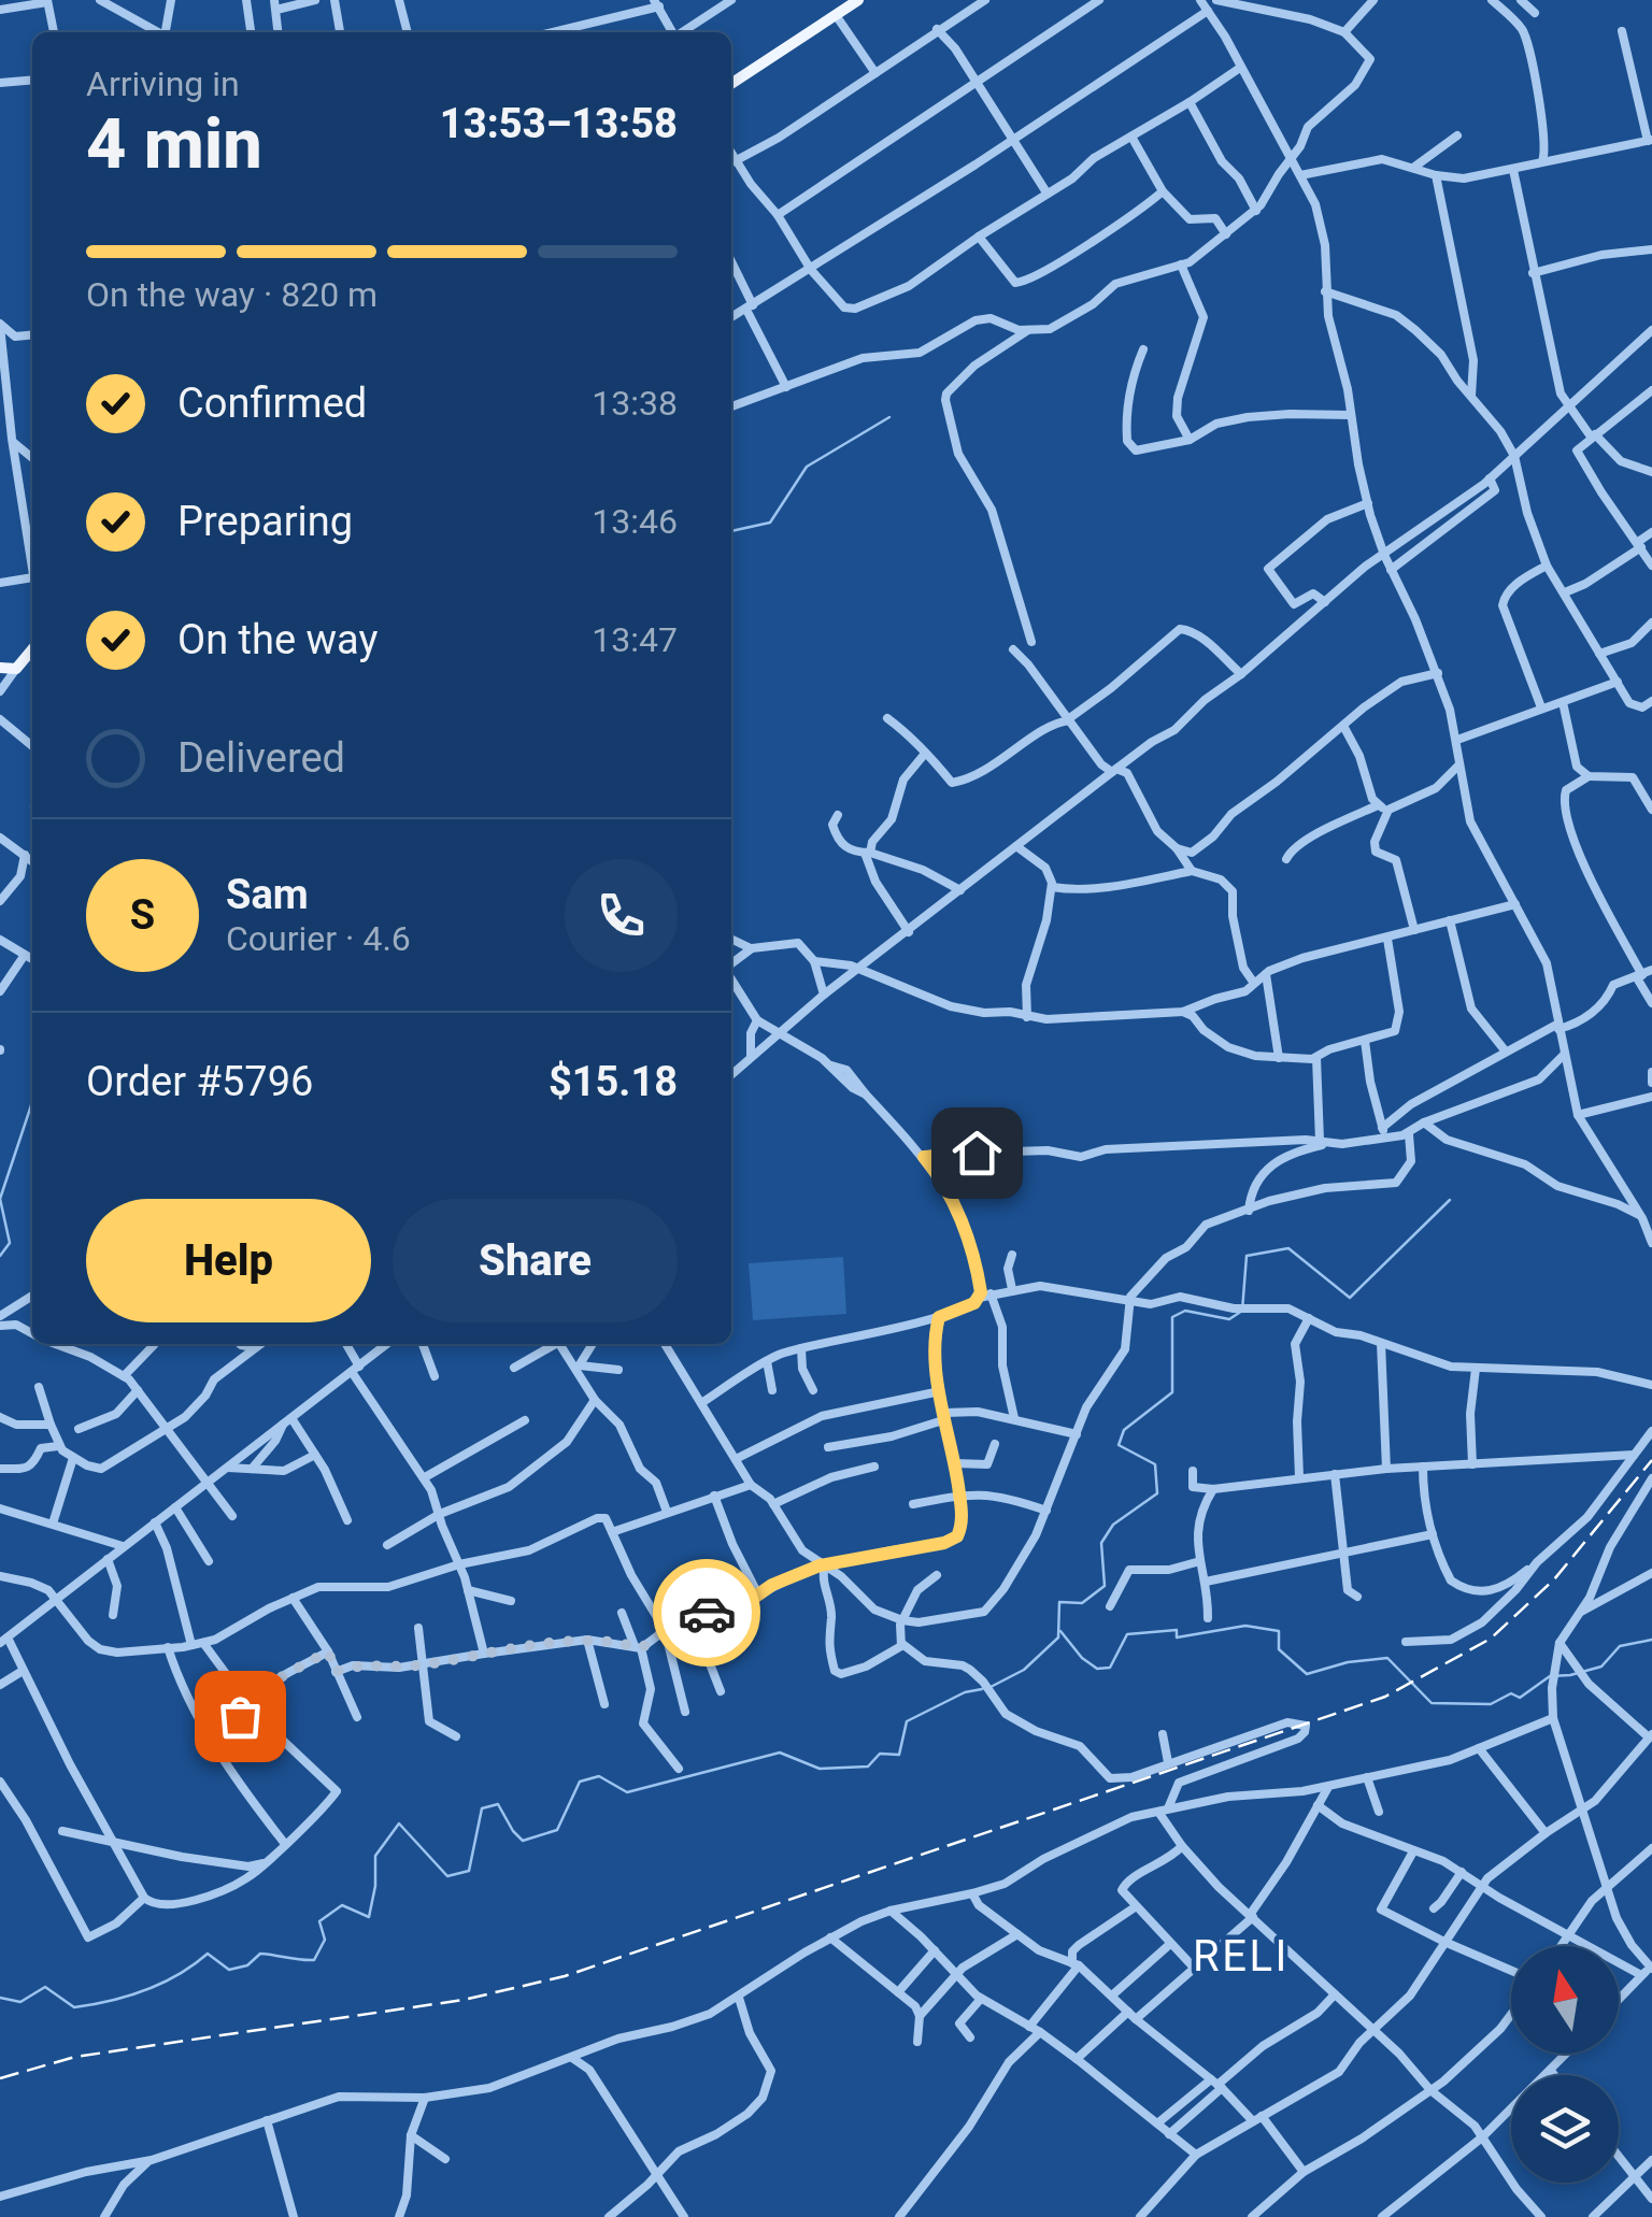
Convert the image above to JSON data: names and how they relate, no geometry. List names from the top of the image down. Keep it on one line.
{"districts":["RELI"],"north":"top","page":{"heading":["4 min","Arriving in","13:53–13:58"],"panel":["Sam","Courier · 4.6","Order #5796","$15.18"],"bar":"On the way · 820 m","list":[["Confirmed","13:38"],["Preparing","13:46"],["On the way","13:47"],"Delivered"],"round":"S","buttons":["Help","Share"]}}
